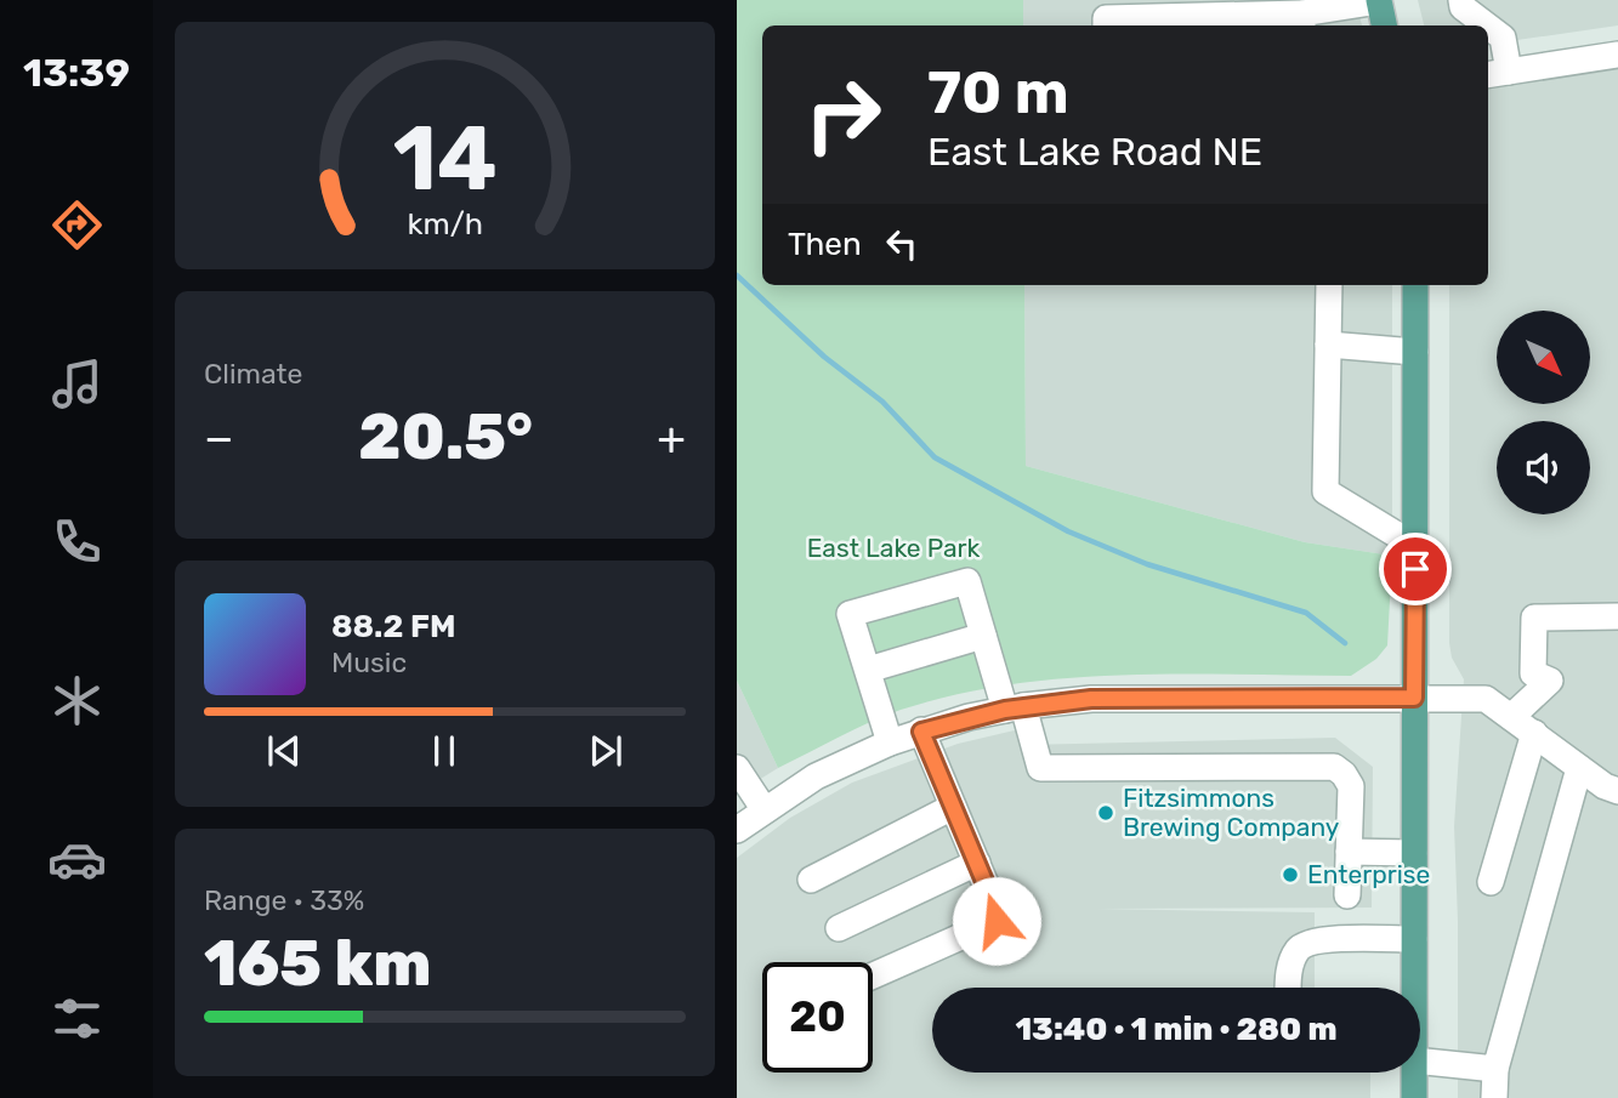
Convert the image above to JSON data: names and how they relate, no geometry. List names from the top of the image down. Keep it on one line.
{"parks":["East Lake Park"],"places":["Fitzsimmons Brewing Company","Enterprise"],"north":"bottom right","page":{"tabs":"13:39","turn":["70 m","East Lake Road NE"],"then":"Then","tile":["Climate",["Range · 33%","165 km"]],"heat":["−","20.5°","+"],"song":["88.2 FM","Music"],"limit":"20","trip":"13:40 · 1 min · 280 m","gauge":["14","km/h"]}}
